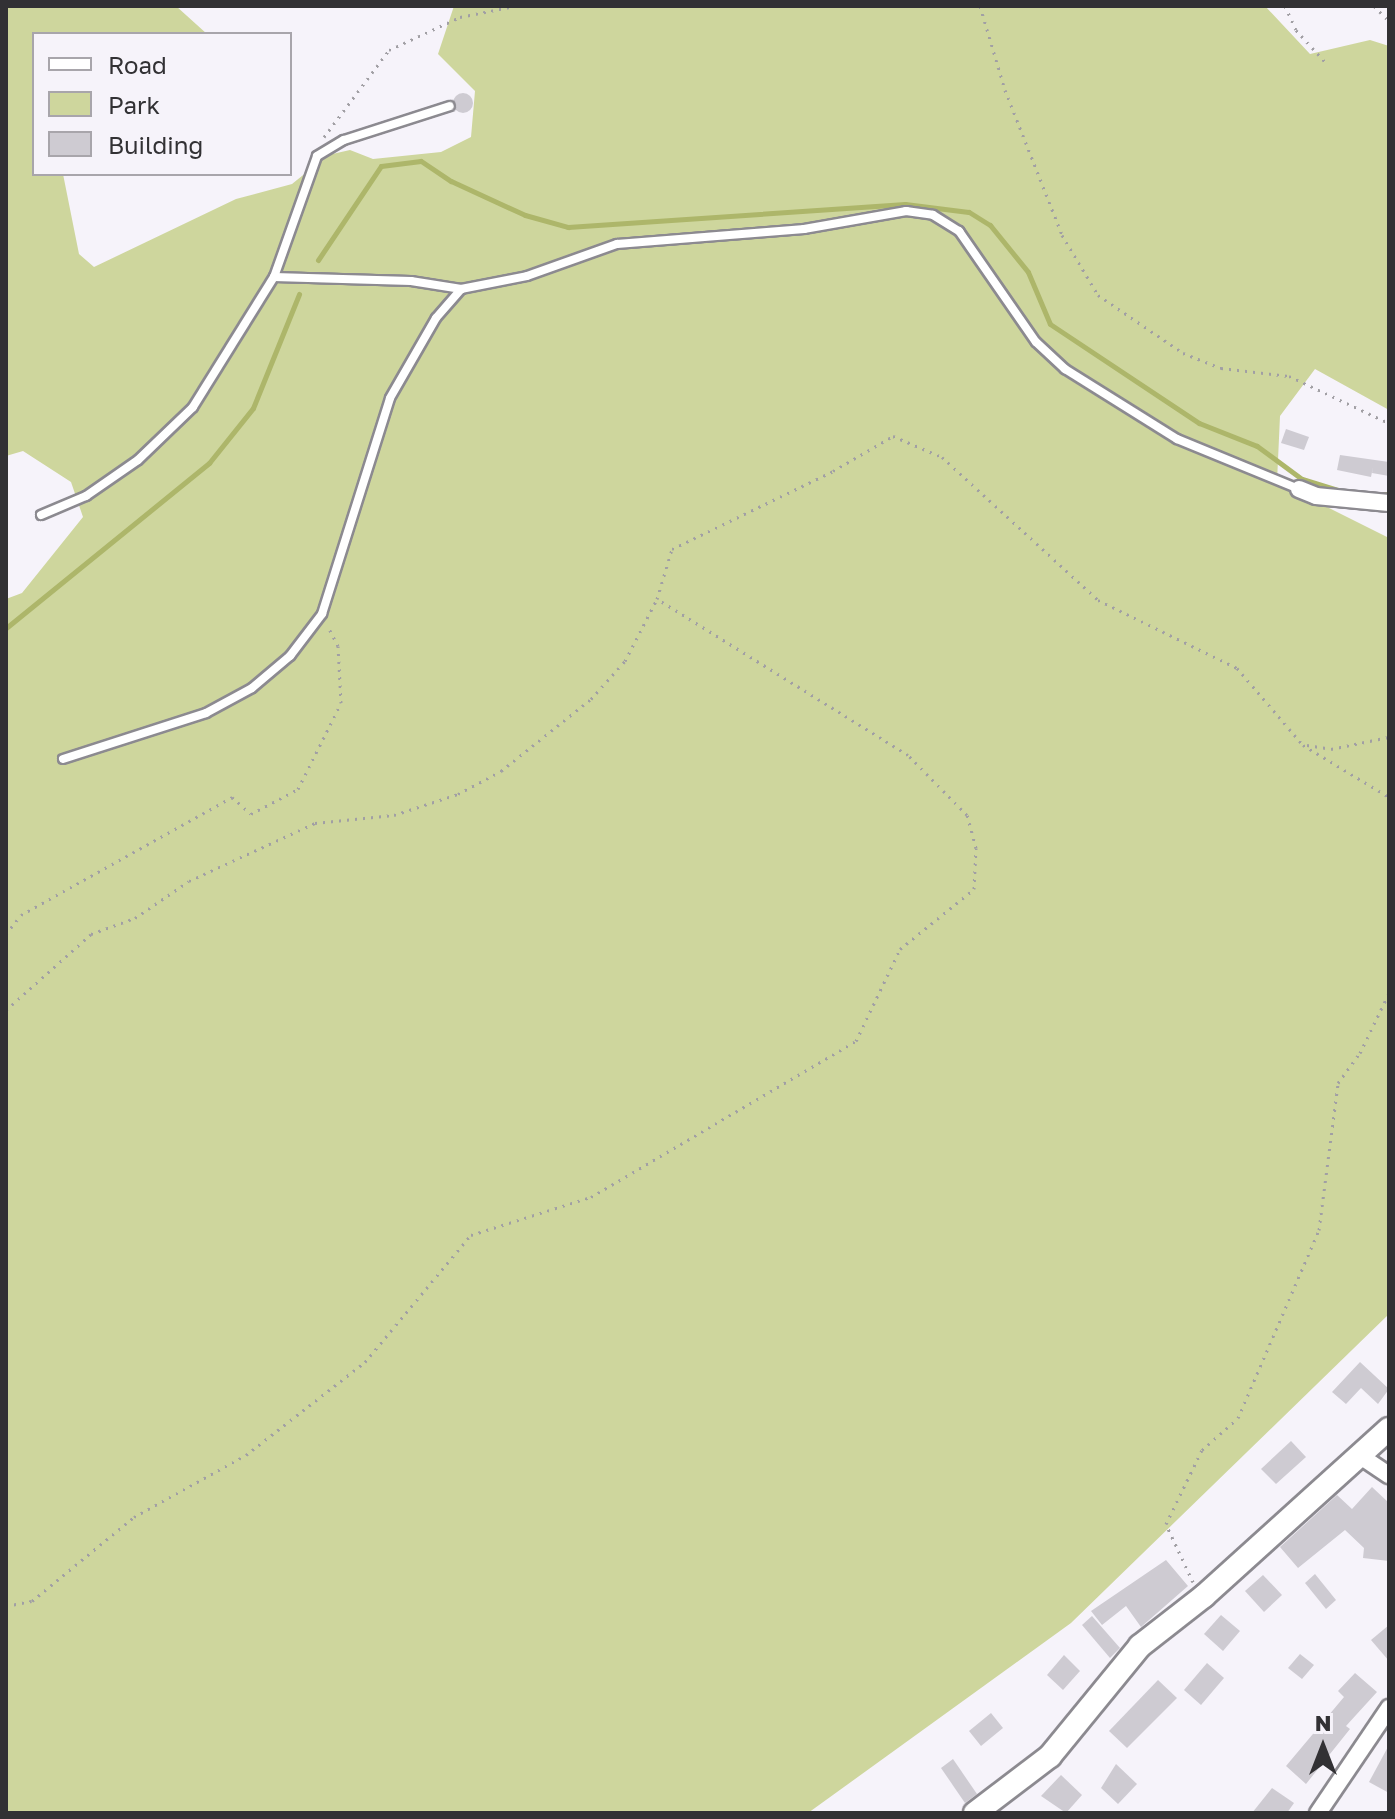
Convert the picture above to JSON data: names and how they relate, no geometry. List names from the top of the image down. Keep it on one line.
{"legend":["Road","Park","Building"],"north":"top"}
